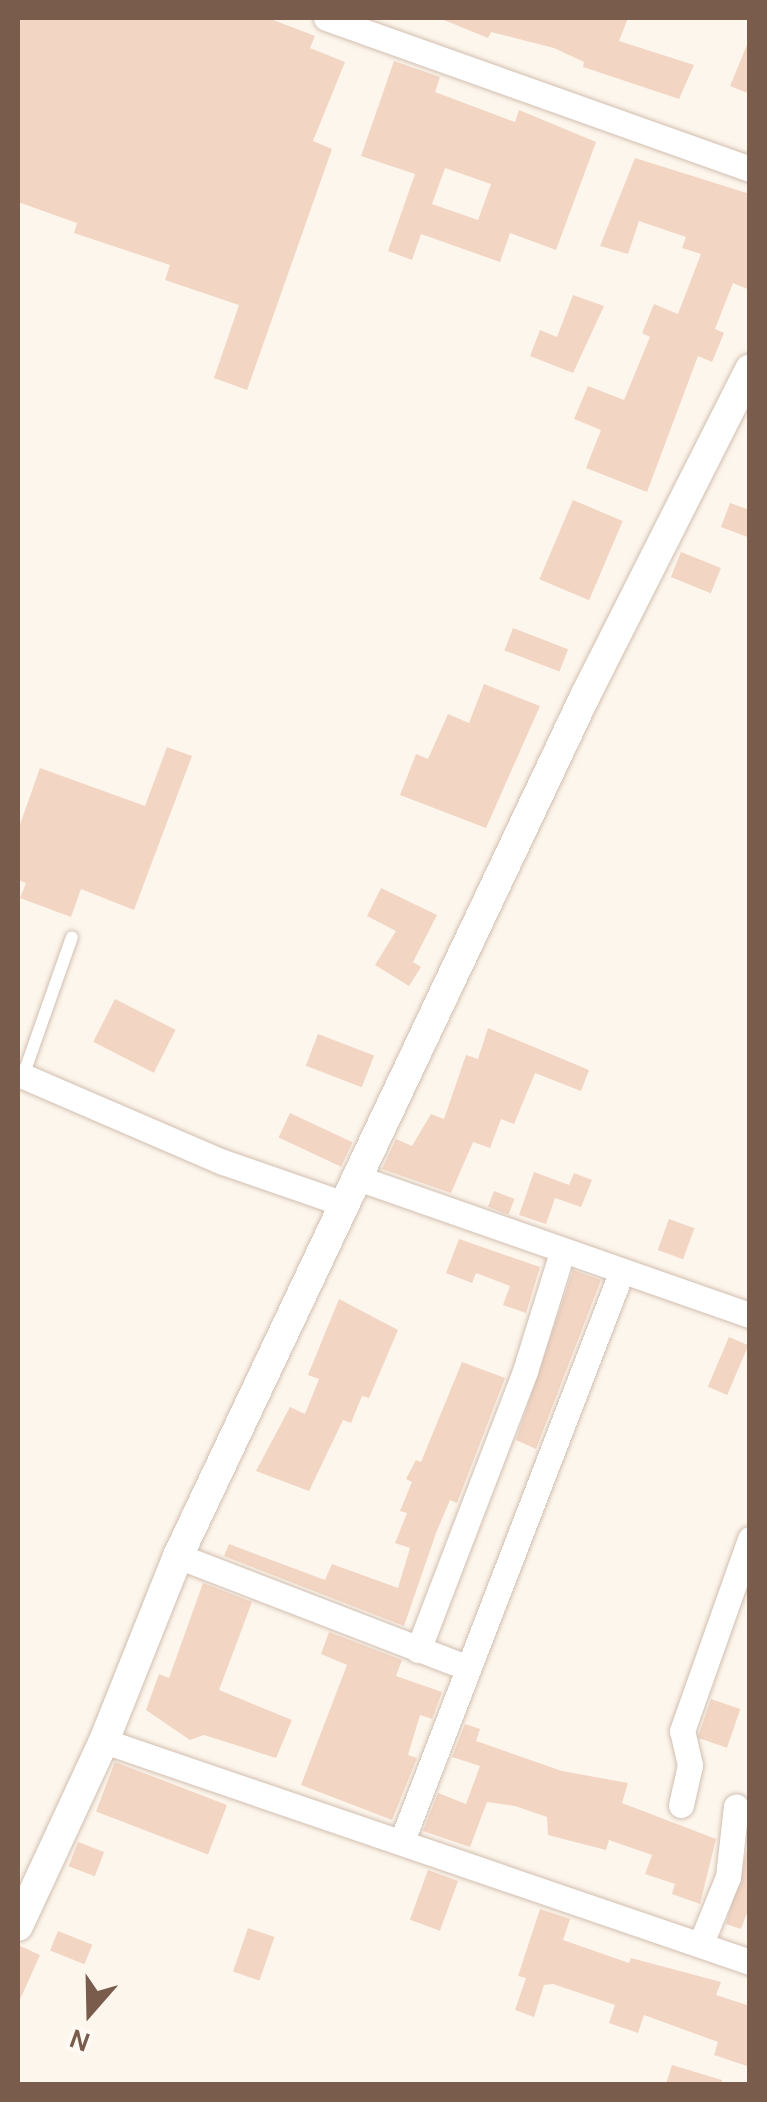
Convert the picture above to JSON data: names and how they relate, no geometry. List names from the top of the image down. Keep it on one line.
{"north":"bottom"}
